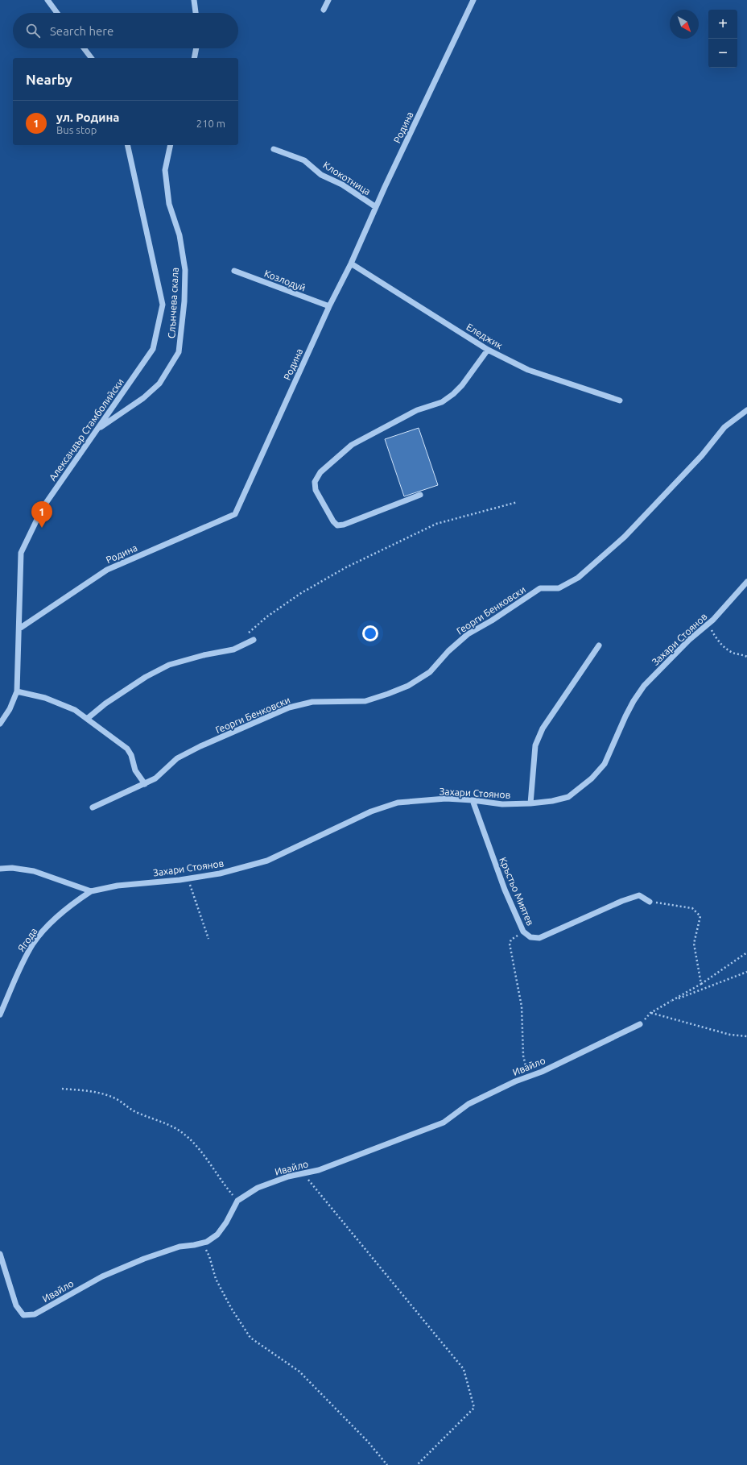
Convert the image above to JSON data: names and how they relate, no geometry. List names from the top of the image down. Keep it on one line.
{"streets":{"street":["Родина","Клокотница","Козлодуй","Слънчева скала","Еледжик","Александър Стамболийски","Георги Бенковски","Захари Стоянов","Кръстьо Миятев","Ягода","Ивайло"]},"crossings":[["Родина","Клокотница"],["Родина","Козлодуй"],["Родина","Еледжик"],["Родина","Александър Стамболийски"],["Слънчева скала","Александър Стамболийски"],["Захари Стоянов","Кръстьо Миятев"],["Захари Стоянов","Ягода"]],"north":"bottom right","page":{"map_buttons":["+","−"],"search":"Search here","heading":"Nearby","list":[{"mark":"1","name":"ул. Родина","note":"Bus stop","value":"210 m"}],"pins":"1"}}
